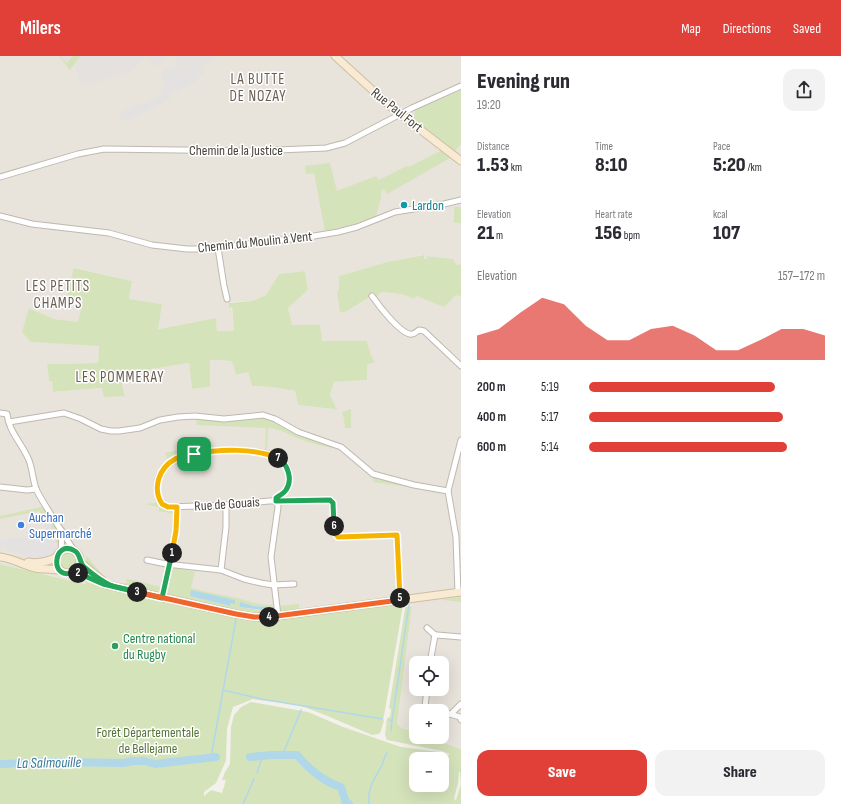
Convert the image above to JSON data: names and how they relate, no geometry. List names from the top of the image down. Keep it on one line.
{"streets":{"main road":["Rue Paul Fort"],"street":["Chemin de la Justice","Chemin du Moulin à Vent","Rue de Gouais"]},"crossings":[["Rue Paul Fort","Chemin de la Justice"]],"districts":["LA BUTTE DE NOZAY","LES PETITS CHAMPS","LES POMMERAY"],"water":["La Salmouille"],"parks":["Forêt Départementale de Bellejame"],"places":["Lardon","Auchan Supermarché","Centre national du Rugby"],"page":{"header":"Milers","nav":["Map","Directions","Saved"],"heading":["Evening run","19:20"],"stats":[["Distance","1.53 km"],["Time","8:10"],["Pace","5:20 /km"],["Elevation","21 m"],["Heart rate","156 bpm"],["kcal","107"]],"chart":["Elevation","157–172 m"],"list":[{"name":"200 m","note":"5:19"},{"name":"400 m","note":"5:17"},{"name":"600 m","note":"5:14"}],"pins":["7","6","1","2","3","5","4"],"map_buttons":["+","−"],"buttons":["Save","Share"]}}
